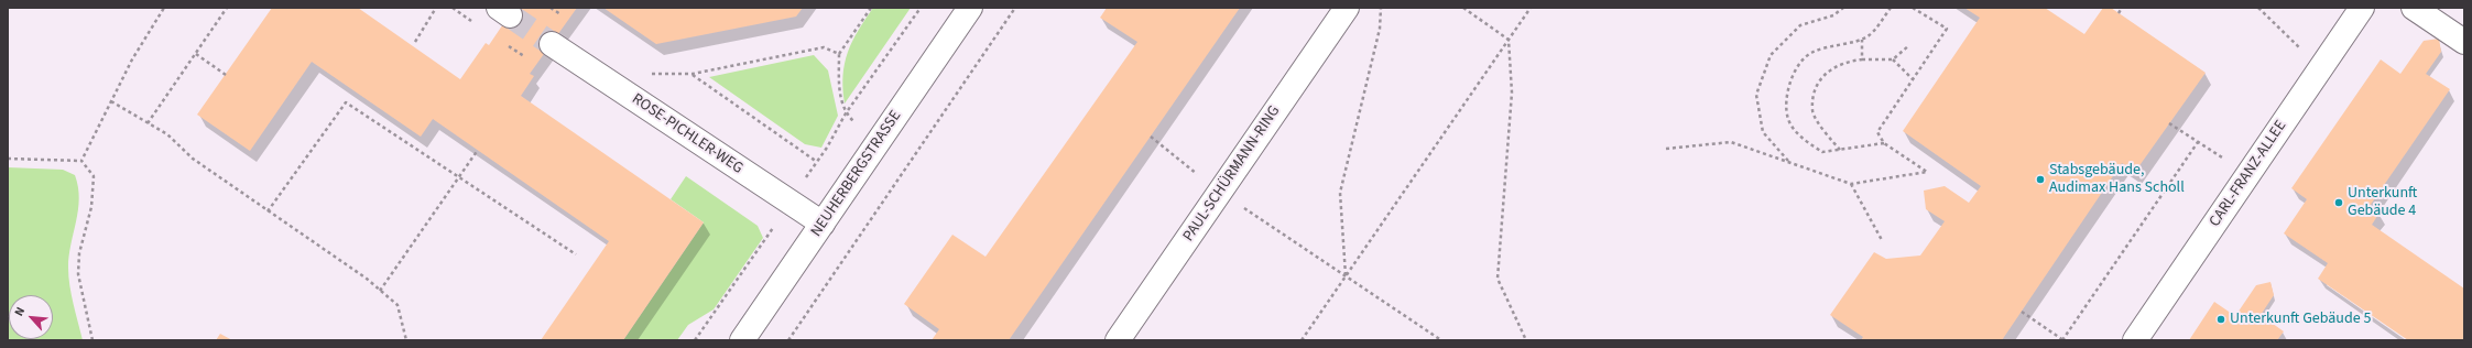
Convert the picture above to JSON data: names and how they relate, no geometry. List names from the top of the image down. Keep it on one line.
{"streets":{"main road":["ROSE-PICHLER-WEG","NEUHERBERGSTRASSE","PAUL-SCHÜRMANN-RING","CARL-FRANZ-ALLEE"]},"crossings":[["ROSE-PICHLER-WEG","NEUHERBERGSTRASSE"]],"places":["Stabsgebäude, Audimax Hans Scholl","Unterkunft Gebäude 4","Unterkunft Gebäude 5"],"north":"top left"}
